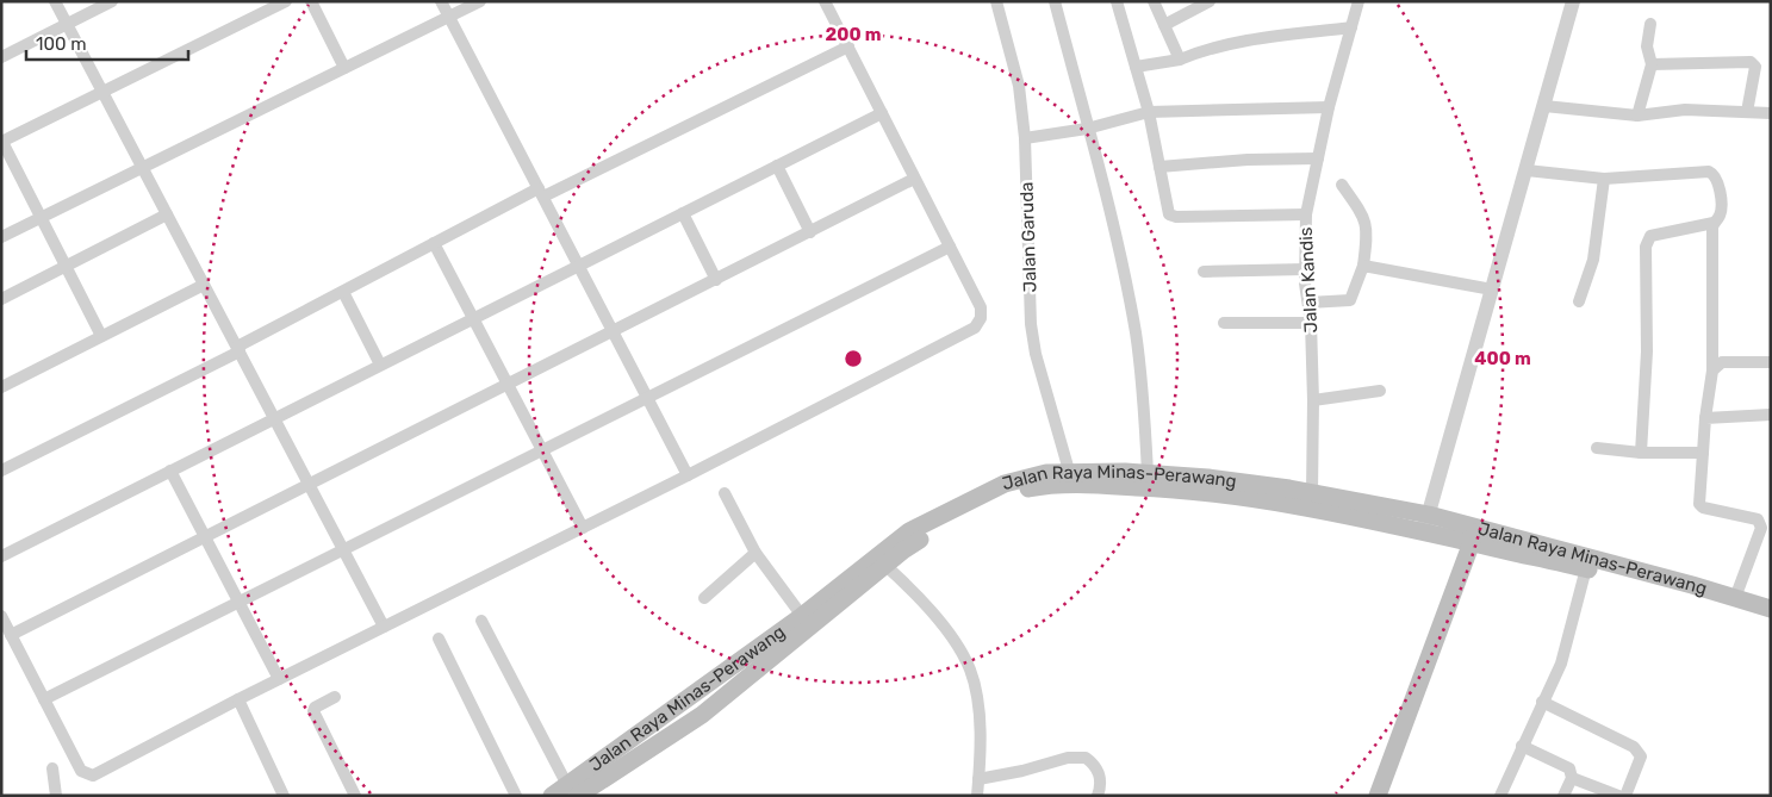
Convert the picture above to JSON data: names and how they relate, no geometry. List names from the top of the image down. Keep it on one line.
{"streets":{"main road":["Jalan Raya Minas-Perawang"],"street":["Jalan Garuda","Jalan Kandis"]},"crossings":[["Jalan Garuda","Jalan Raya Minas-Perawang"],["Jalan Kandis","Jalan Raya Minas-Perawang"]],"scale_bar":"100 m","rings":["200 m","400 m"]}
